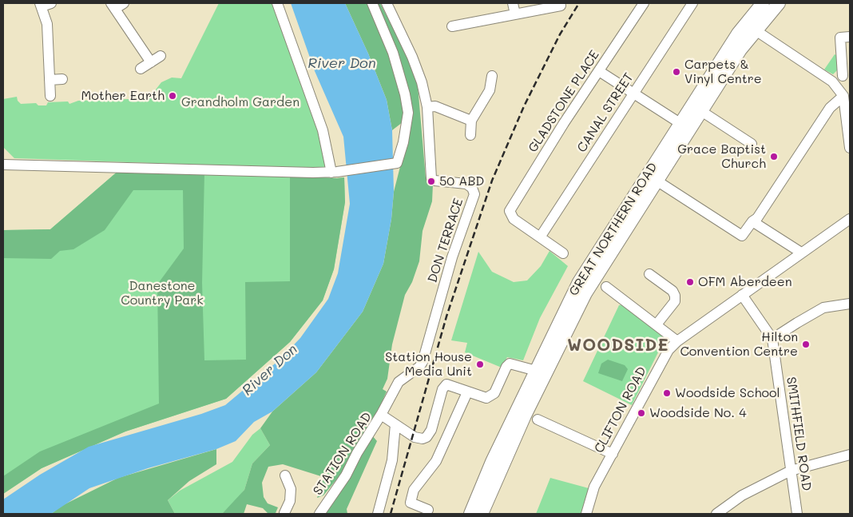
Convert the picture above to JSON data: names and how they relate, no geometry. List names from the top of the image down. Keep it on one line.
{"streets":{"main road":["GREAT NORTHERN ROAD"],"street":["GLADSTONE PLACE","CANAL STREET","DON TERRACE","CLIFTON ROAD","SMITHFIELD ROAD","STATION ROAD"]},"crossings":[["GLADSTONE PLACE","CANAL STREET"],["GREAT NORTHERN ROAD","STATION ROAD"],["DON TERRACE","STATION ROAD"],["CLIFTON ROAD","SMITHFIELD ROAD"]],"districts":["WOODSIDE"],"water":["River Don"],"parks":["Grandholm Garden","Danestone Country Park"],"places":["Carpets & Vinyl Centre","Mother Earth","Grace Baptist Church","50 ABD","OFM Aberdeen","Hilton Convention Centre","Station House Media Unit","Woodside School","Woodside No. 4"]}
